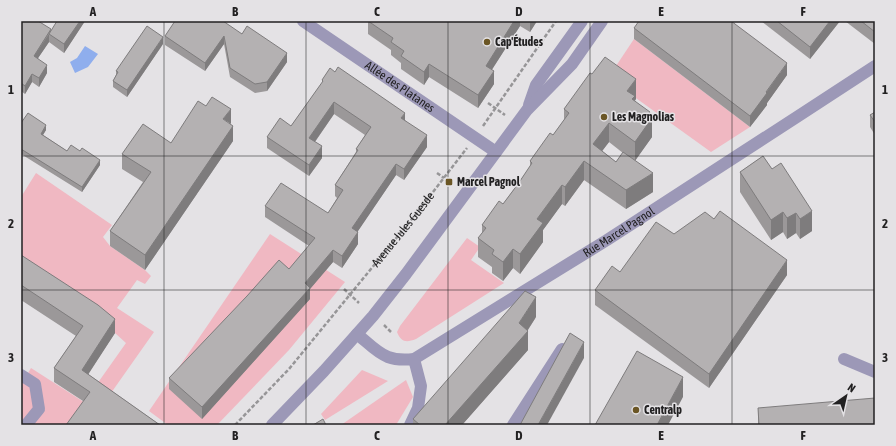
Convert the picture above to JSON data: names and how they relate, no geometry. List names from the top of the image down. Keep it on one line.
{"streets":{"street":["Allée des Platanes","Rue Marcel Pagnol"],"path":["Avenue Jules Guesde"]},"crossings":[["Allée des Platanes","Avenue Jules Guesde"]],"places":{"other":["Cap'Études","Les Magnolias","Centralp"],"transit":["Marcel Pagnol"]},"north":"top right","grid":{"columns":["A","B","C","D","E","F"],"rows":["1","2","3"]}}
